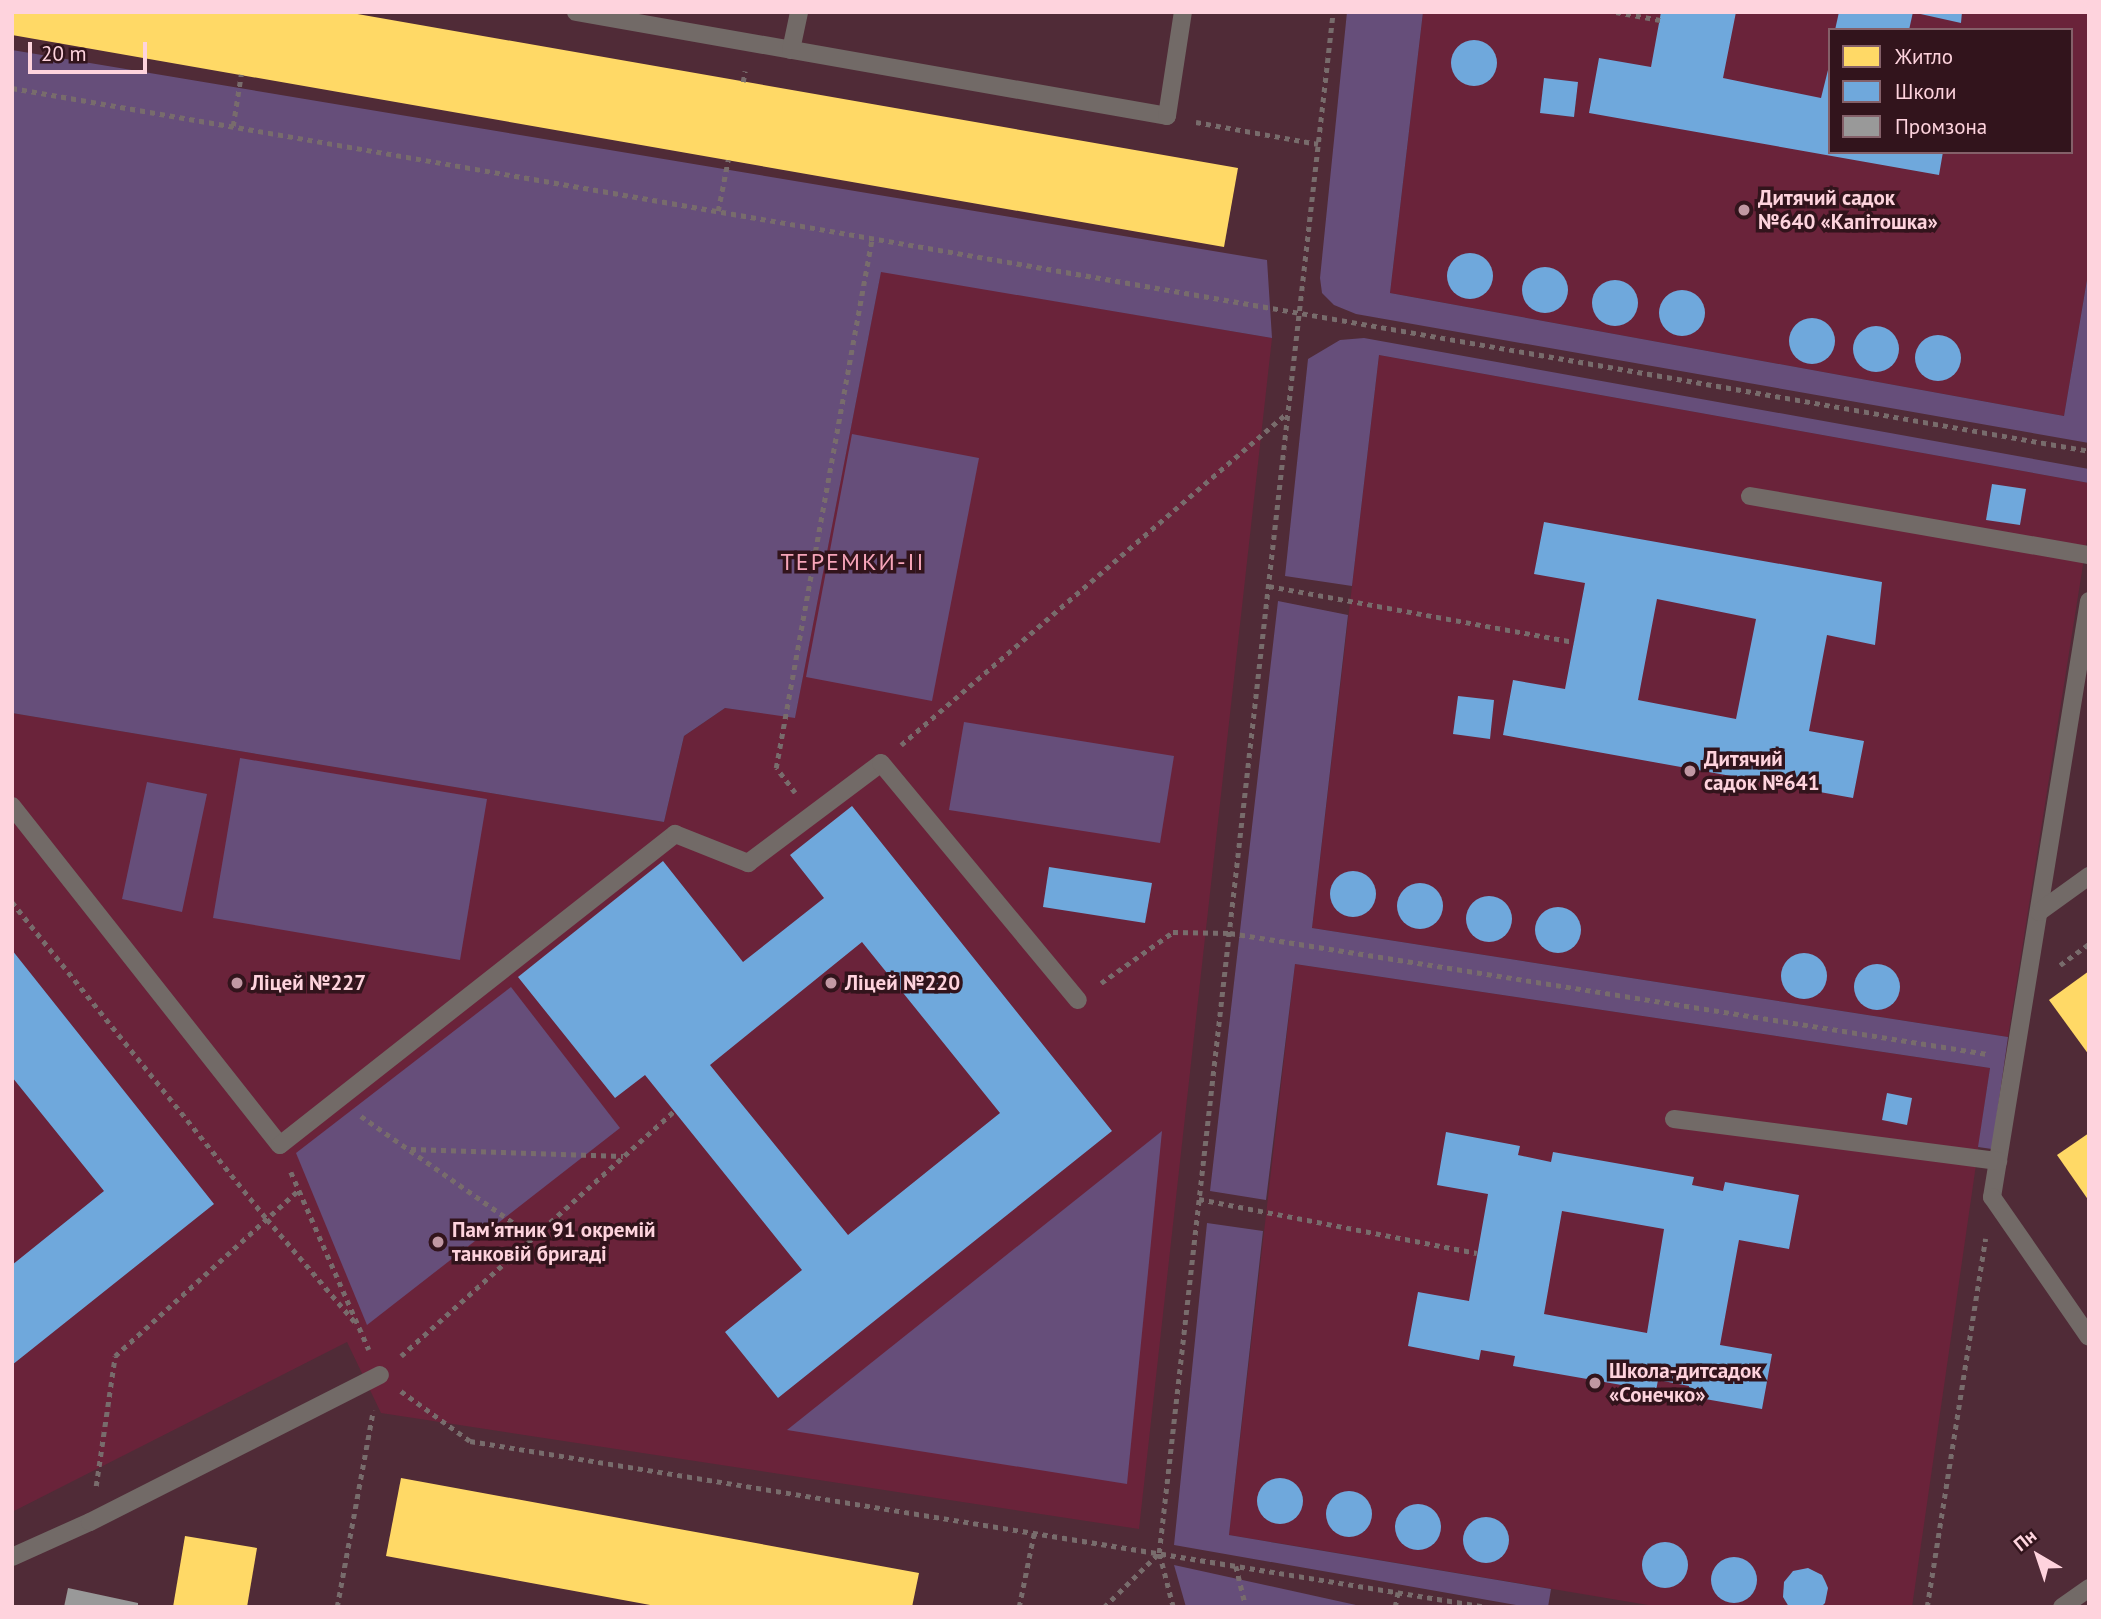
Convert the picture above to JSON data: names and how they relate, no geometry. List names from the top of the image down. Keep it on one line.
{"districts":["ТЕРЕМКИ-ІІ"],"places":["Дитячий садок №640 «Капітошка»","Дитячий садок №641","Ліцей №227","Ліцей №220","Пам'ятник 91 окремій танковій бригаді","Школа-дитсадок «Сонечко»"],"legend":["Житло","Школи","Промзона"],"scale_bar":"20 m","north":"top left"}
